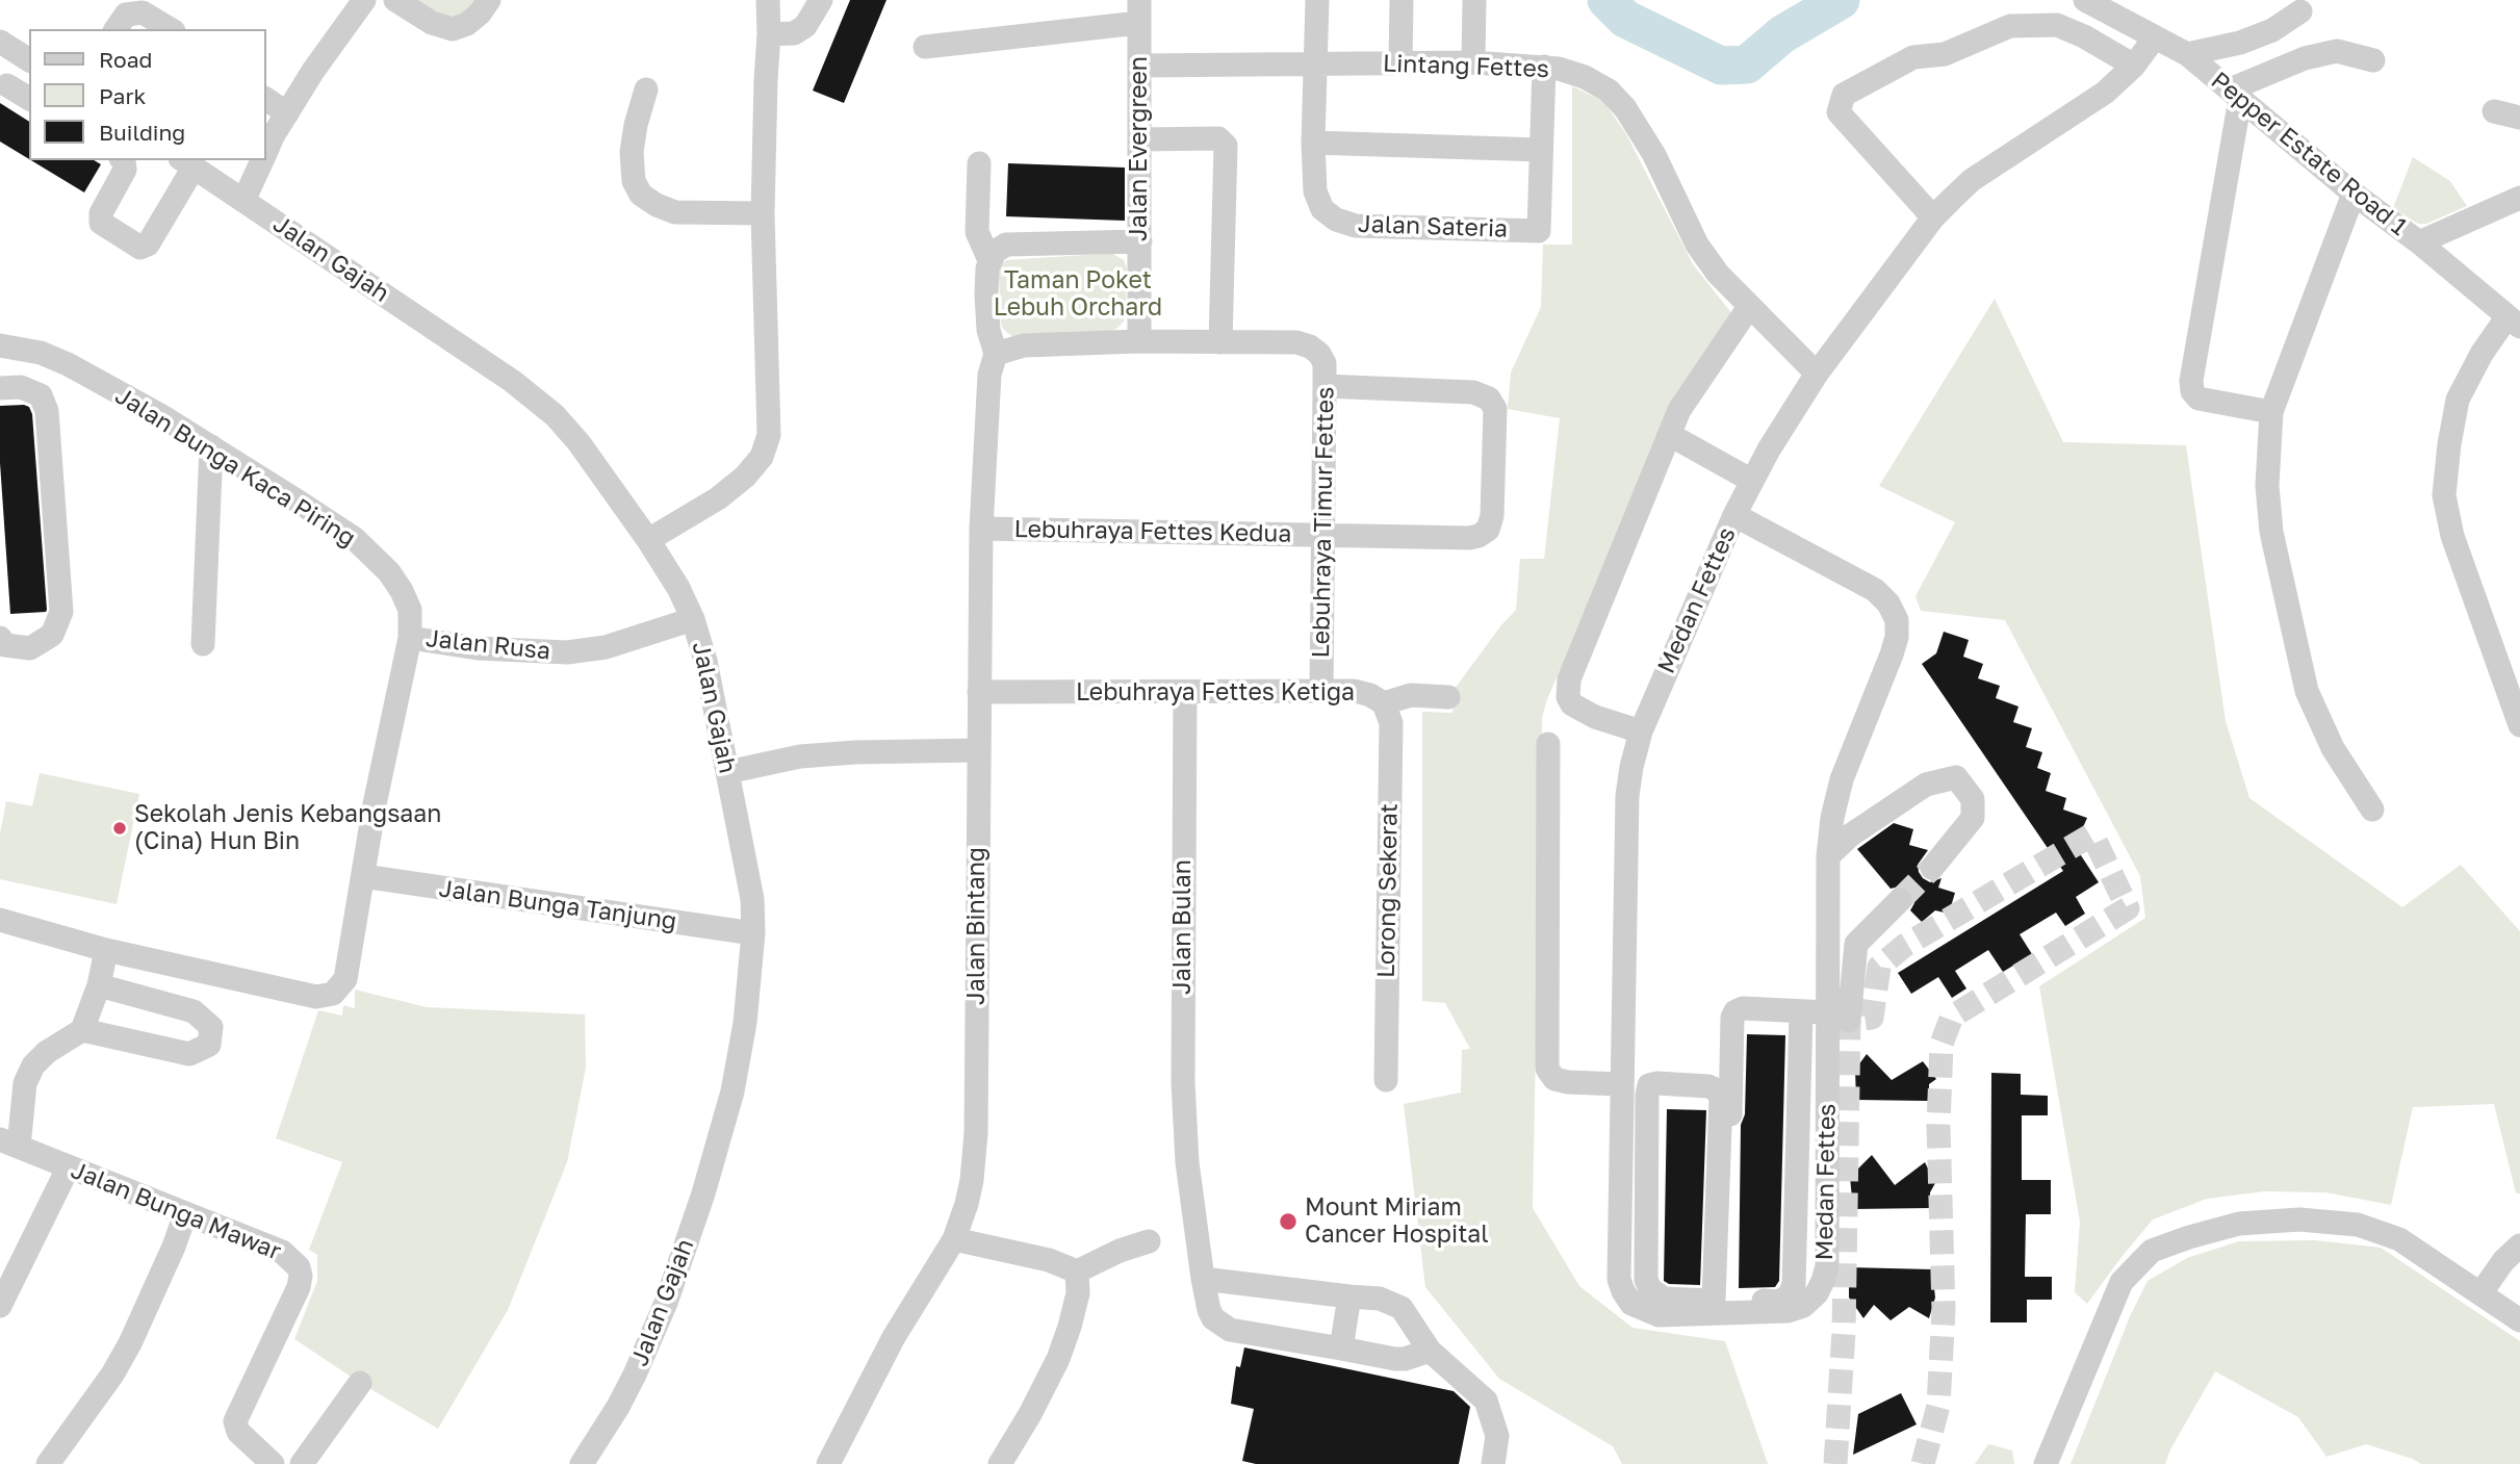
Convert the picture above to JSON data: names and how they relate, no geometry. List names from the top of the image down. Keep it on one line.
{"streets":{"street":["Lintang Fettes","Jalan Evergreen","Pepper Estate Road 1","Jalan Sateria","Jalan Gajah","Jalan Bunga Kaca Piring","Lebuhraya Timur Fettes","Lebuhraya Fettes Kedua","Medan Fettes","Jalan Rusa","Lebuhraya Fettes Ketiga","Lorong Sekerat","Jalan Bunga Tanjung","Jalan Bintang","Jalan Bulan","Jalan Bunga Mawar"]},"crossings":[["Lintang Fettes","Jalan Evergreen"],["Lintang Fettes","Jalan Sateria"],["Lintang Fettes","Medan Fettes"],["Pepper Estate Road 1","Medan Fettes"],["Jalan Gajah","Jalan Rusa"],["Jalan Gajah","Jalan Bunga Tanjung"],["Jalan Bunga Kaca Piring","Jalan Rusa"],["Jalan Bunga Kaca Piring","Jalan Bunga Tanjung"],["Lebuhraya Timur Fettes","Lebuhraya Fettes Kedua"],["Lebuhraya Timur Fettes","Lebuhraya Fettes Ketiga"],["Lebuhraya Fettes Kedua","Jalan Bintang"],["Lebuhraya Fettes Ketiga","Lorong Sekerat"],["Lebuhraya Fettes Ketiga","Jalan Bintang"],["Lebuhraya Fettes Ketiga","Jalan Bulan"]],"parks":["Taman Poket Lebuh Orchard"],"places":["Sekolah Jenis Kebangsaan (Cina) Hun Bin","Mount Miriam Cancer Hospital"],"legend":["Road","Park","Building"]}
